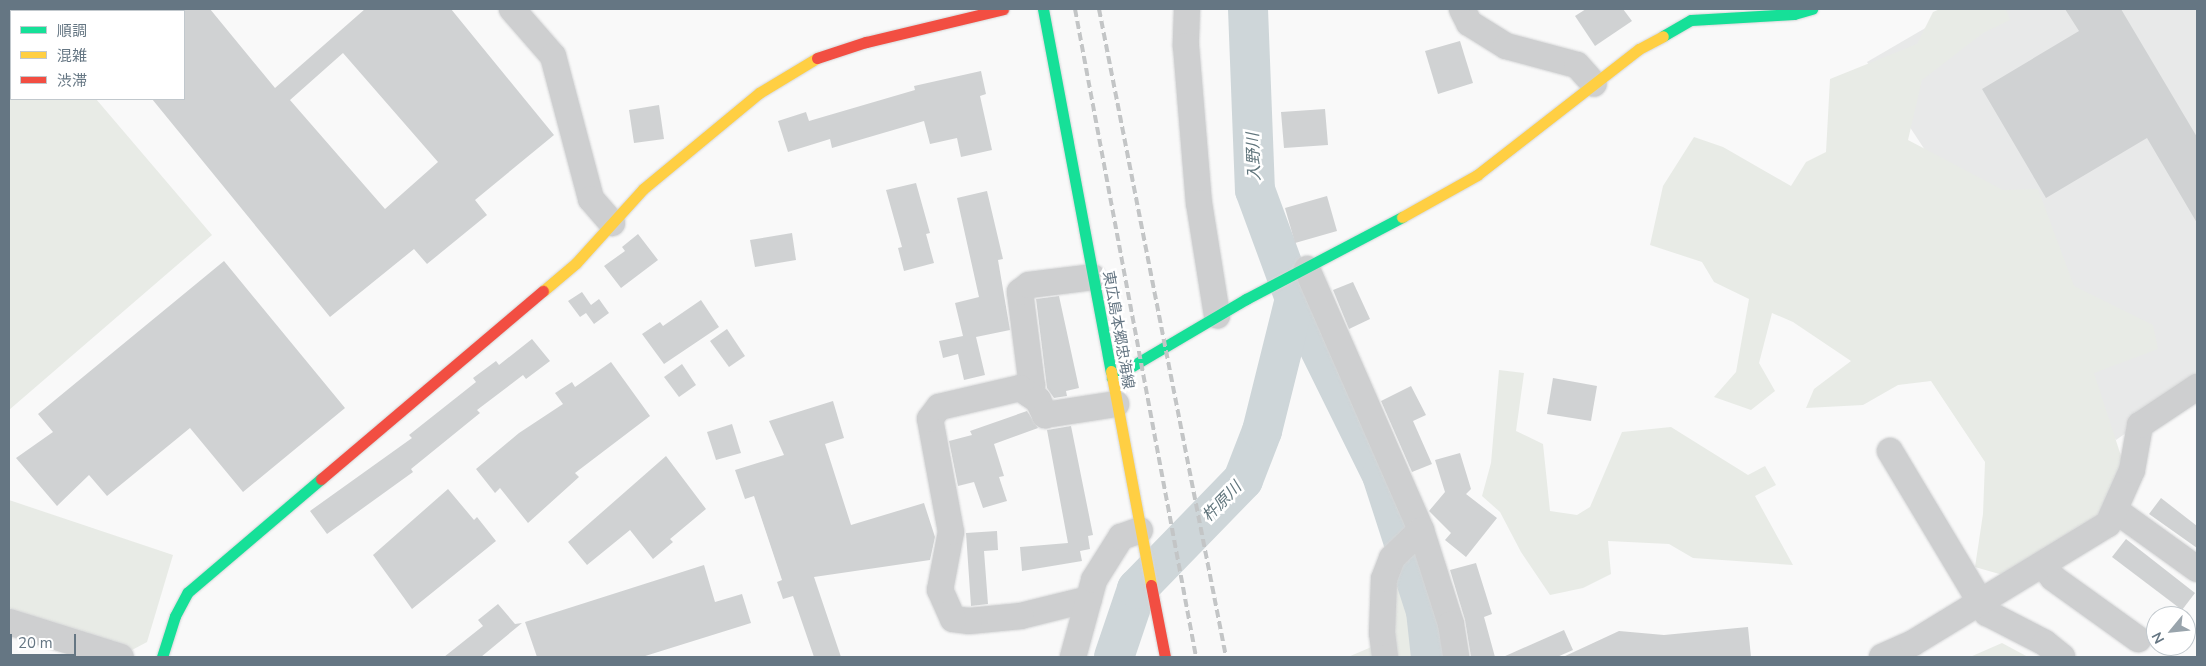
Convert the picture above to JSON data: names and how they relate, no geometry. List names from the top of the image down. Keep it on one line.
{"streets":{"street":["東広島本郷忠海線"]},"water":["入野川","杵原川"],"legend":["順調","混雑","渋滞"],"scale_bar":"20 m","north":"bottom left"}
